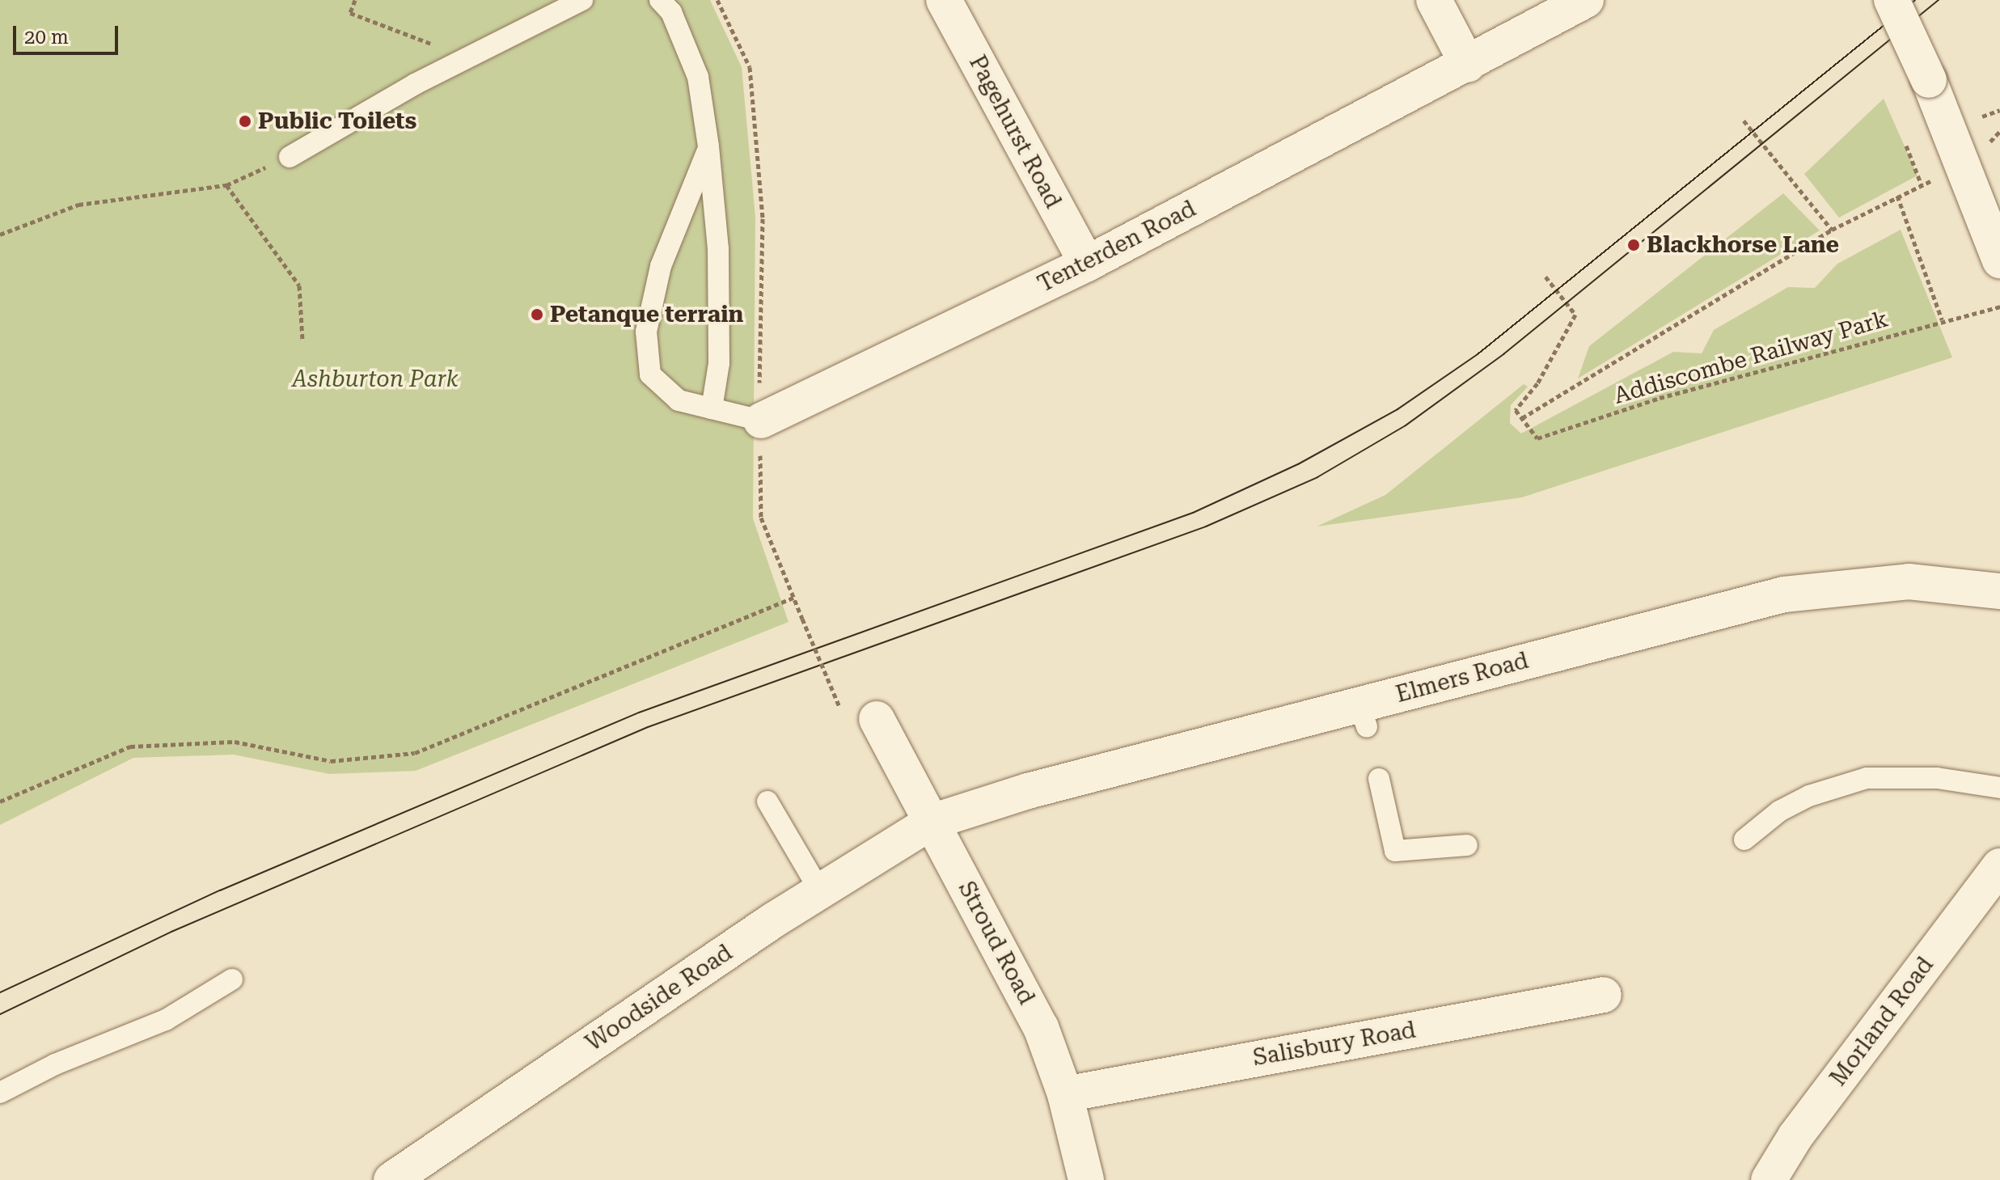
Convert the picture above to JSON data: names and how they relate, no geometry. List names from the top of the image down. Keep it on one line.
{"streets":{"street":["Pagehurst Road","Tenterden Road","Elmers Road","Stroud Road","Woodside Road","Morland Road","Salisbury Road"],"path":["Addiscombe Railway Park"]},"crossings":[["Pagehurst Road","Tenterden Road"],["Elmers Road","Stroud Road"],["Elmers Road","Woodside Road"],["Stroud Road","Woodside Road"],["Stroud Road","Salisbury Road"]],"parks":["Ashburton Park"],"places":["Public Toilets","Blackhorse Lane","Petanque terrain"],"scale_bar":"20 m"}
